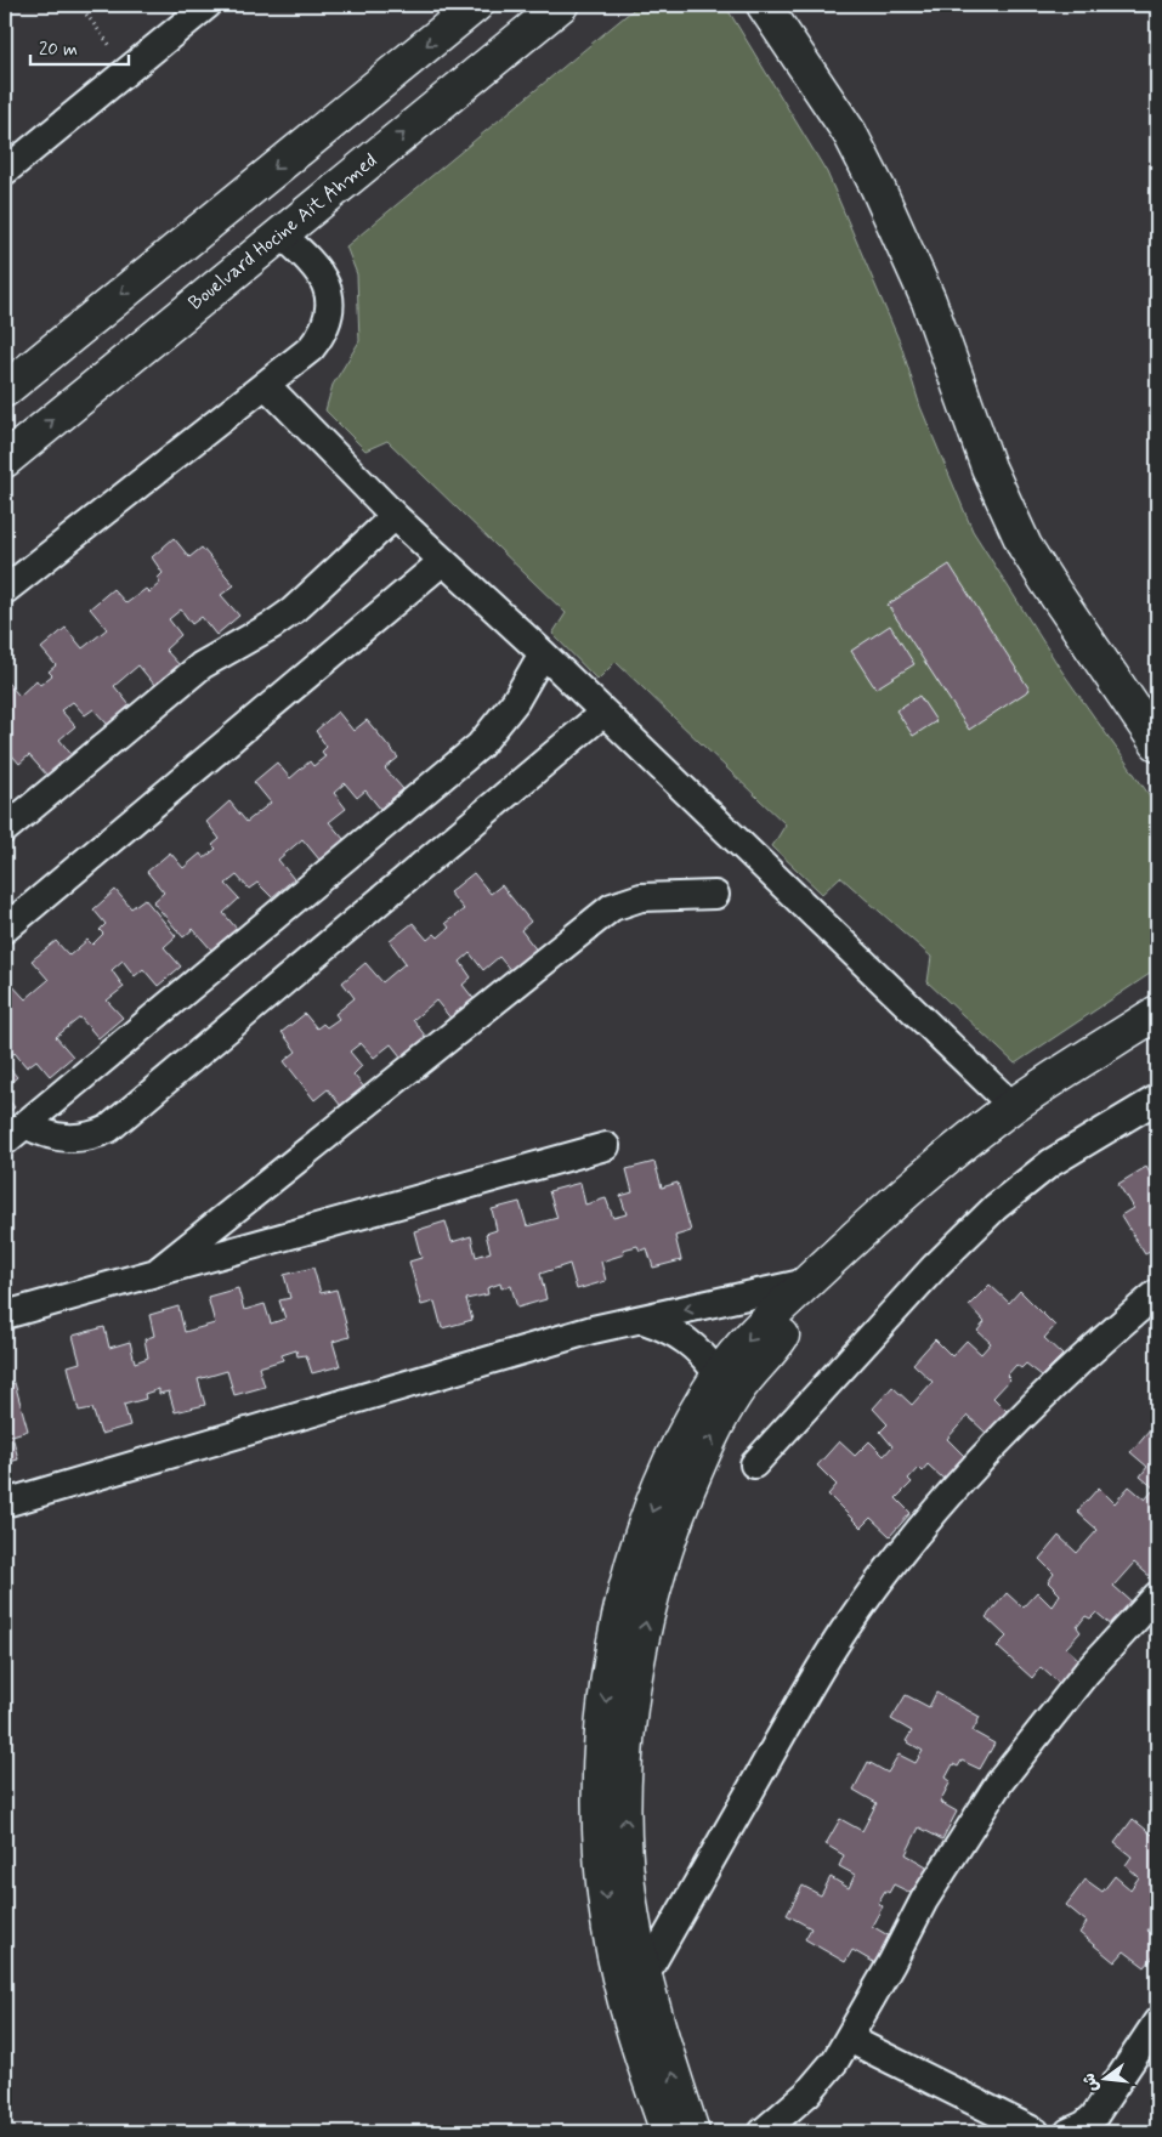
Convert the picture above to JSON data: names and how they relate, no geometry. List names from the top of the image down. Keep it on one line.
{"streets":{"street":["Bouelvard Hocine Ait Ahmed"]},"scale_bar":"20 m","north":"left"}
